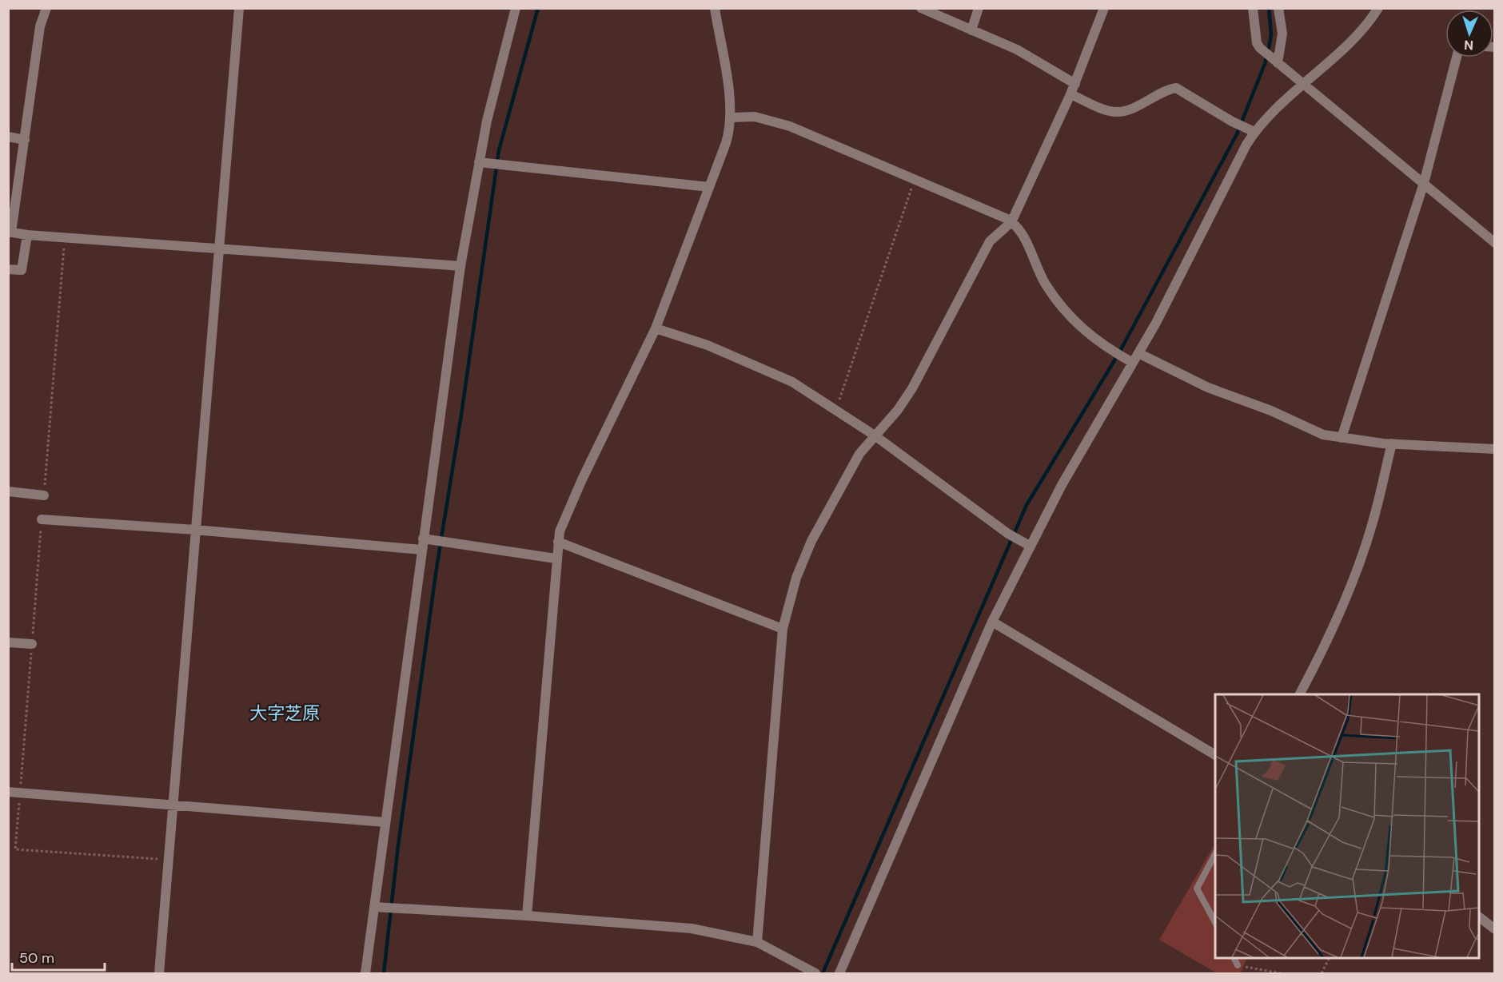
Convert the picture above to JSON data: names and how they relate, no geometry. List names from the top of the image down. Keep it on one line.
{"districts":["大字芝原"],"scale_bar":"50 m","north":"bottom"}
